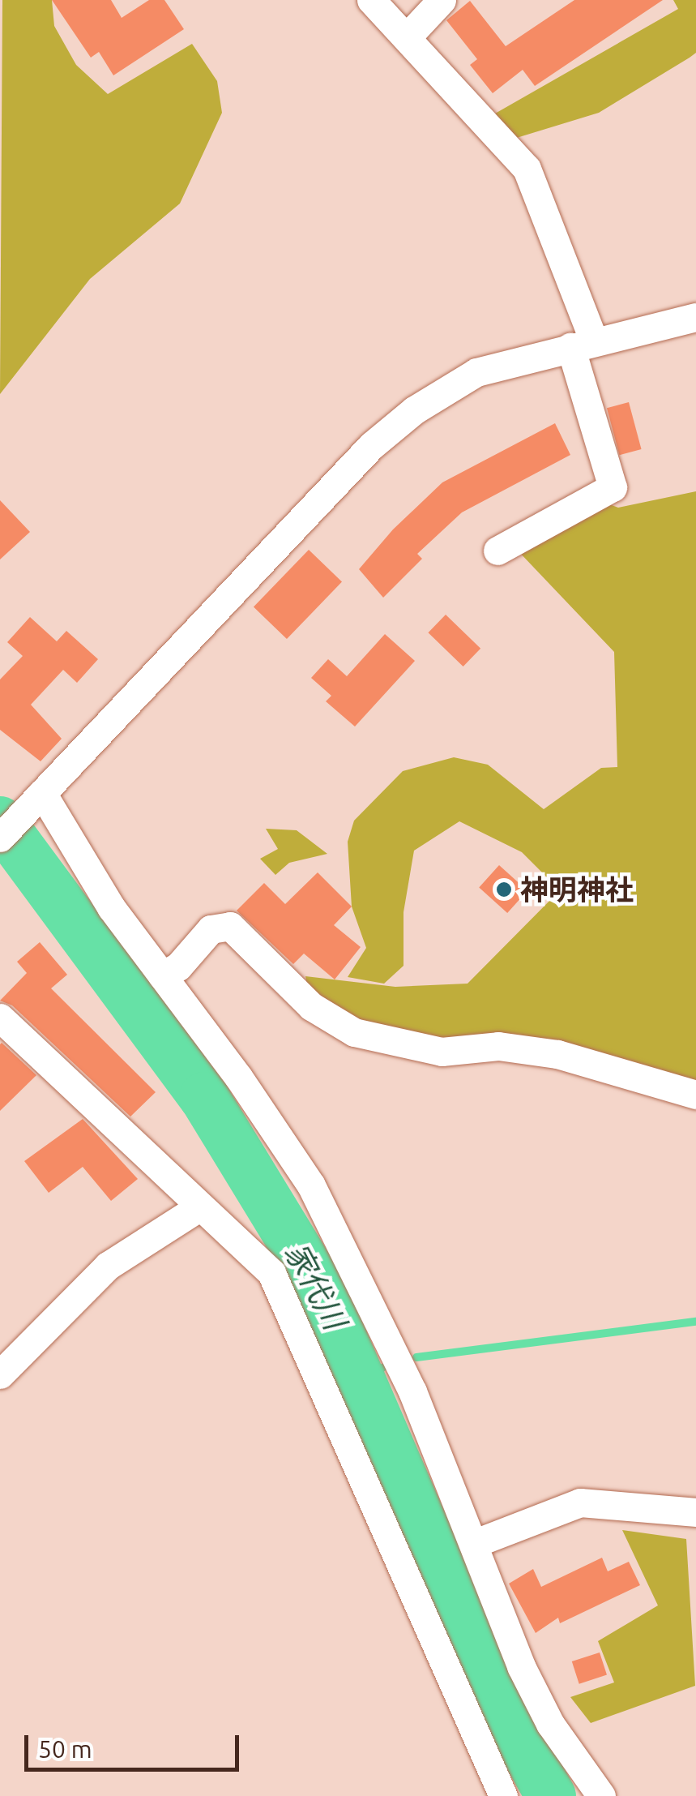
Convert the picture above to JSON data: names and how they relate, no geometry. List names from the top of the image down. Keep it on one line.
{"water":["家代川"],"places":["神明神社"],"scale_bar":"50 m"}
